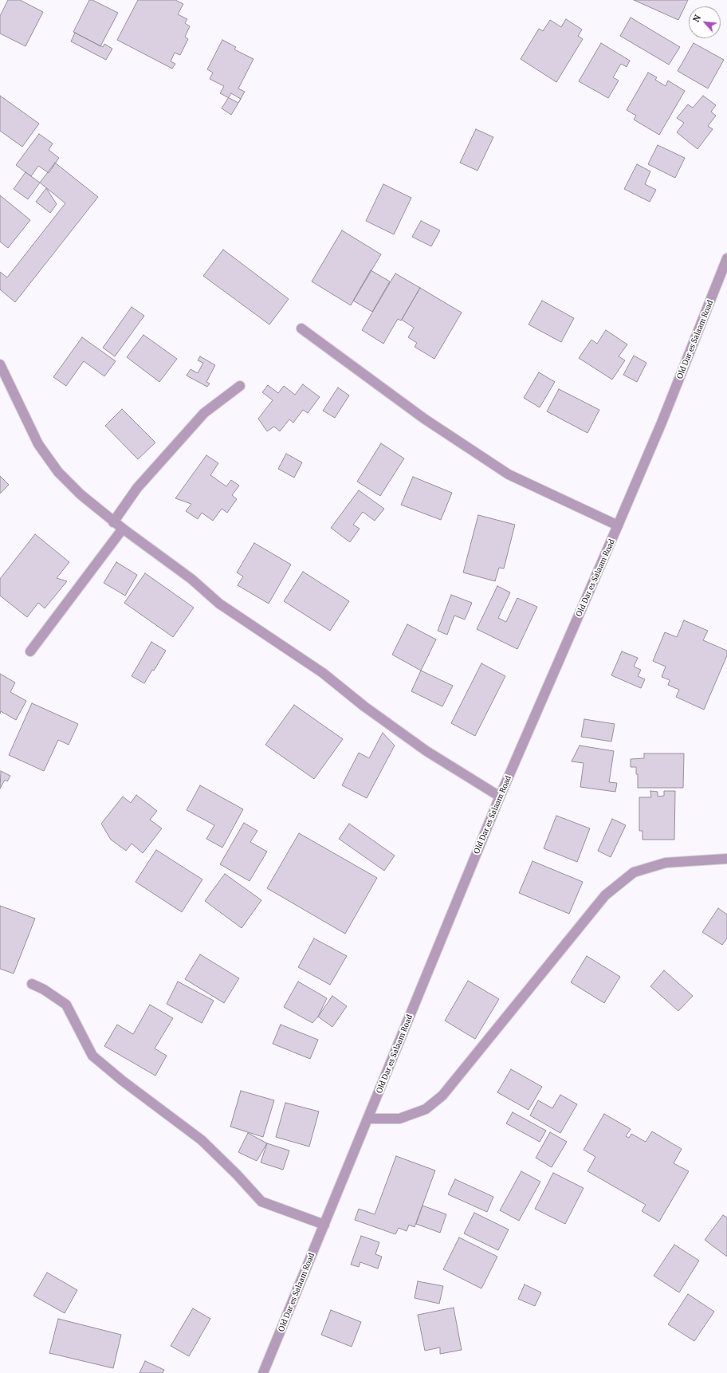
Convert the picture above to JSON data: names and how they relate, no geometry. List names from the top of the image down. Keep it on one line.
{"streets":{"street":["Old Dar es Salaam Road"]},"north":"top left"}
